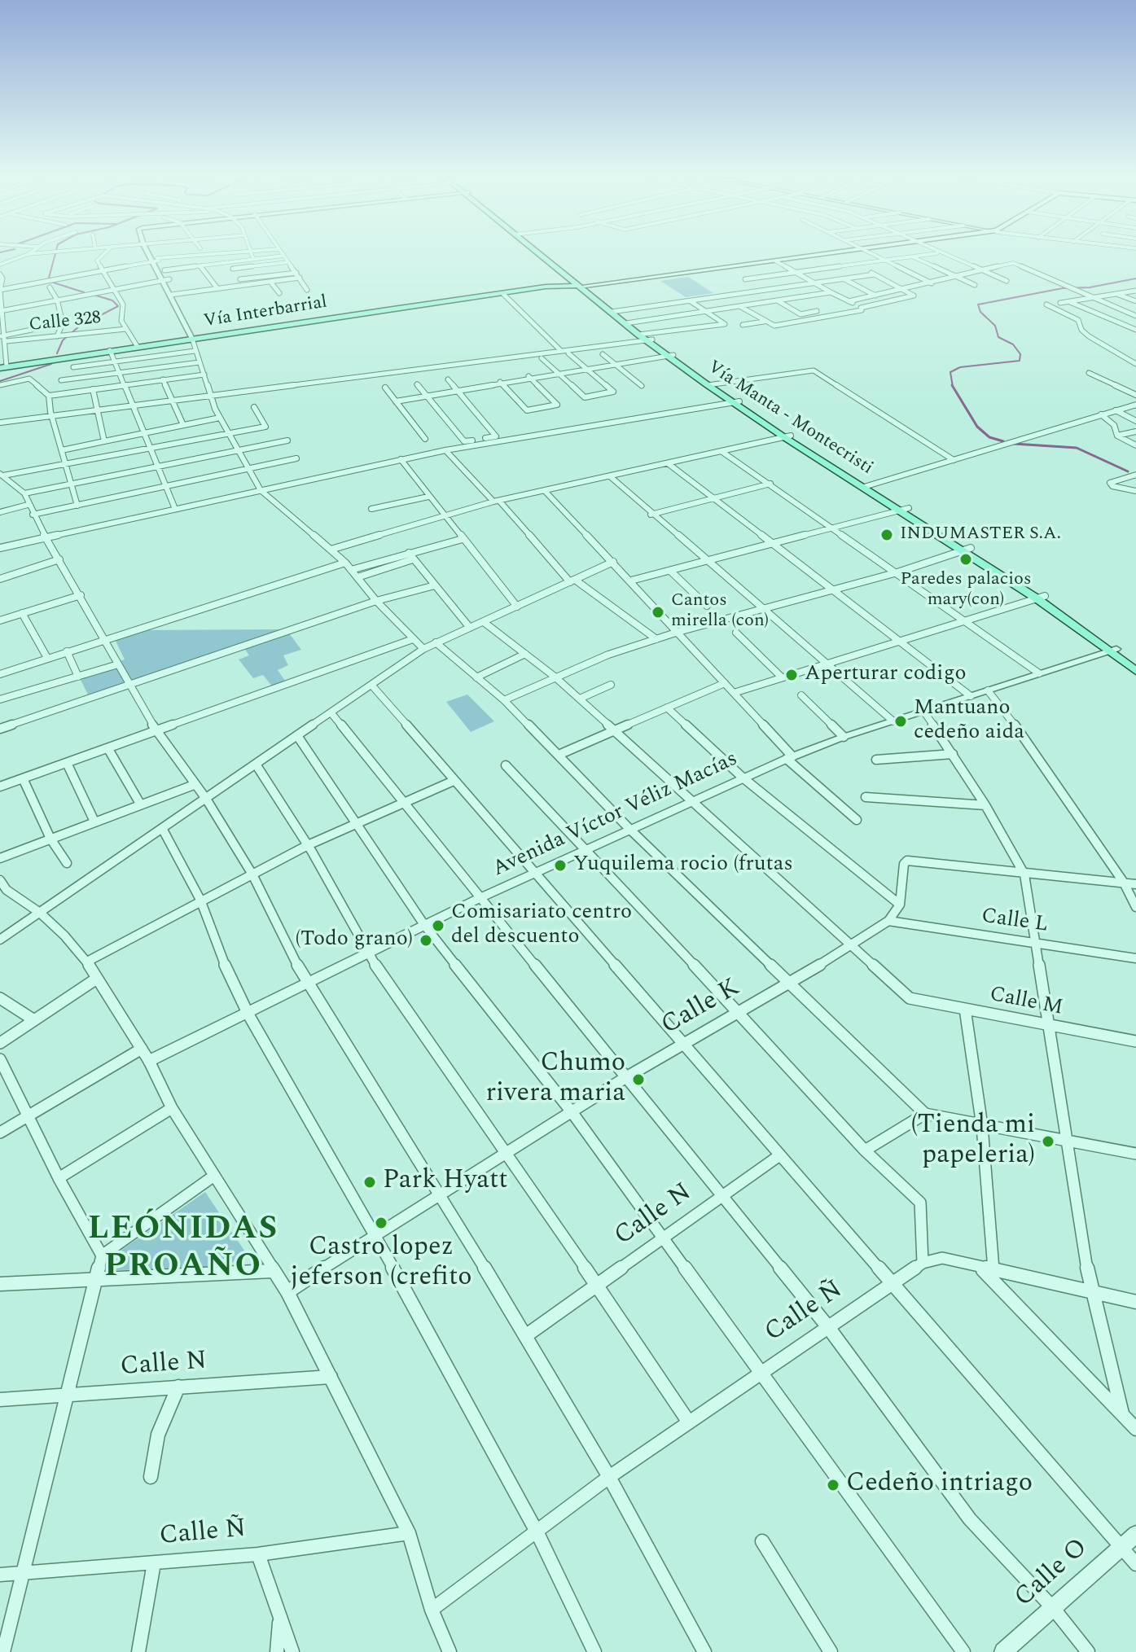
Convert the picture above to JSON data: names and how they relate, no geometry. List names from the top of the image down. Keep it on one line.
{"streets":{"main road":["Vía Interbarrial","Vía Manta - Montecristi"],"street":["Calle 328","Avenida Víctor Véliz Macías","Calle L","Calle M","Calle K","Calle N","Calle Ñ","Calle O"]},"crossings":[["Vía Interbarrial","Vía Manta - Montecristi"],["Vía Manta - Montecristi","Avenida Víctor Véliz Macías"],["Calle L","Calle K"],["Calle M","Calle K"]],"districts":["LEÓNIDAS PROAÑO"],"places":["INDUMASTER S.A.","Paredes palacios mary(con)","Cantos mirella (con)","Aperturar codigo","Mantuano cedeño aida","Yuquilema rocio (frutas","Comisariato centro del descuento","(Todo grano)","Chumo rivera maria","(Tienda mi papeleria)","Park Hyatt","Castro lopez jeferson (crefito","Cedeño intriago"]}
